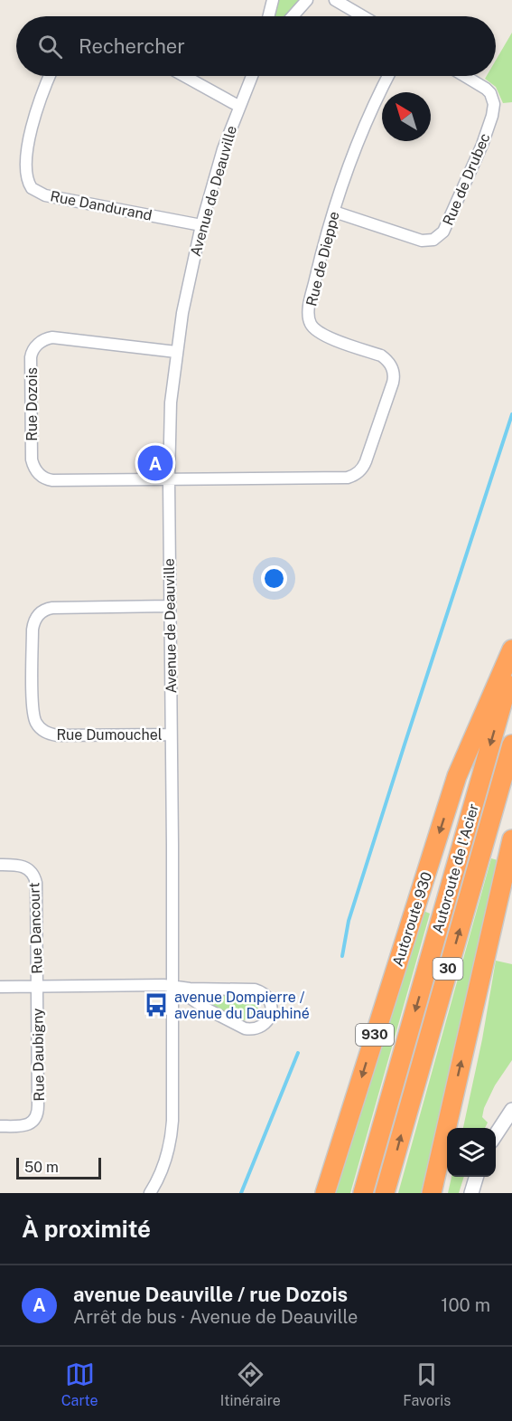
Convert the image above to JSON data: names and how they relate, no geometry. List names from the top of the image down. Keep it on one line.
{"streets":{"highway":["Autoroute de l'Acier","Autoroute 930","30","930"],"street":["Rue de Drubec","Avenue de Deauville","Rue Dandurand","Rue de Dieppe","Rue Dozois","Rue Dumouchel","Rue Dancourt","Rue Daubigny"]},"crossings":[["Rue de Drubec","Rue de Dieppe"],["Avenue de Deauville","Rue Dandurand"],["Avenue de Deauville","Rue de Dieppe"],["Avenue de Deauville","Rue Dozois"],["Avenue de Deauville","Rue Dumouchel"],["Rue de Dieppe","Rue Dozois"],["Rue Dancourt","Rue Daubigny"]],"places":{"bus stop":["avenue Dompierre / avenue du Dauphiné"]},"scale_bar":"50 m","north":"top left","page":{"search":"Rechercher","pins":"A","scale":"50 m","heading":"À proximité","list":[{"mark":"A","name":"avenue Deauville / rue Dozois","note":"Arrêt de bus · Avenue de Deauville","value":"100 m"}],"nav":["Carte","Itinéraire","Favoris"]}}
